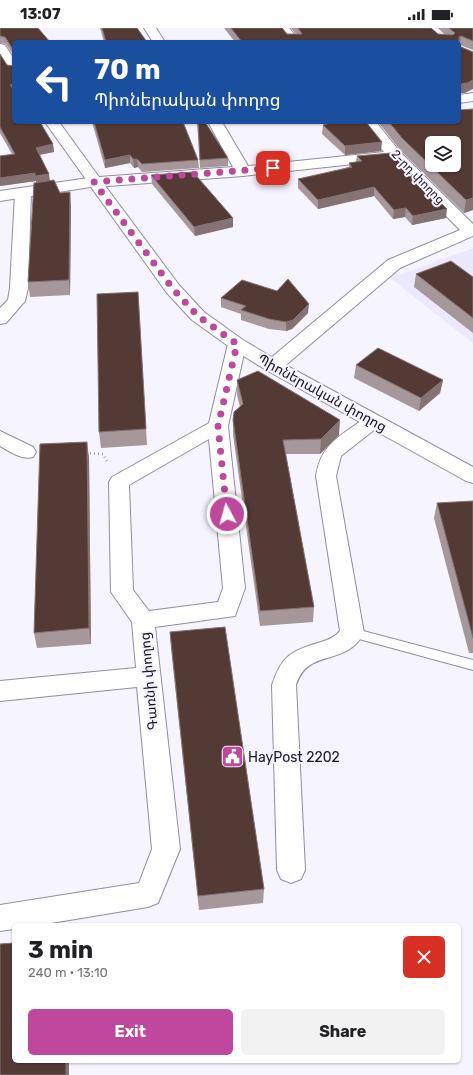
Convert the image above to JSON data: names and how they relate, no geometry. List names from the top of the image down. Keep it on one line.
{"streets":{"street":["2-րդ փողոց","Պիոներական փողոց","Գառնի փողոց"]},"crossings":[["Պիոներական փողոց","Գառնի փողոց"]],"places":{"public building":["HayPost 2202"]},"page":{"status":"13:07","turn":["70 m","Պիոներական փողոց"],"heading":["3 min","240 m · 13:10"],"buttons":["Exit","Share"]}}
